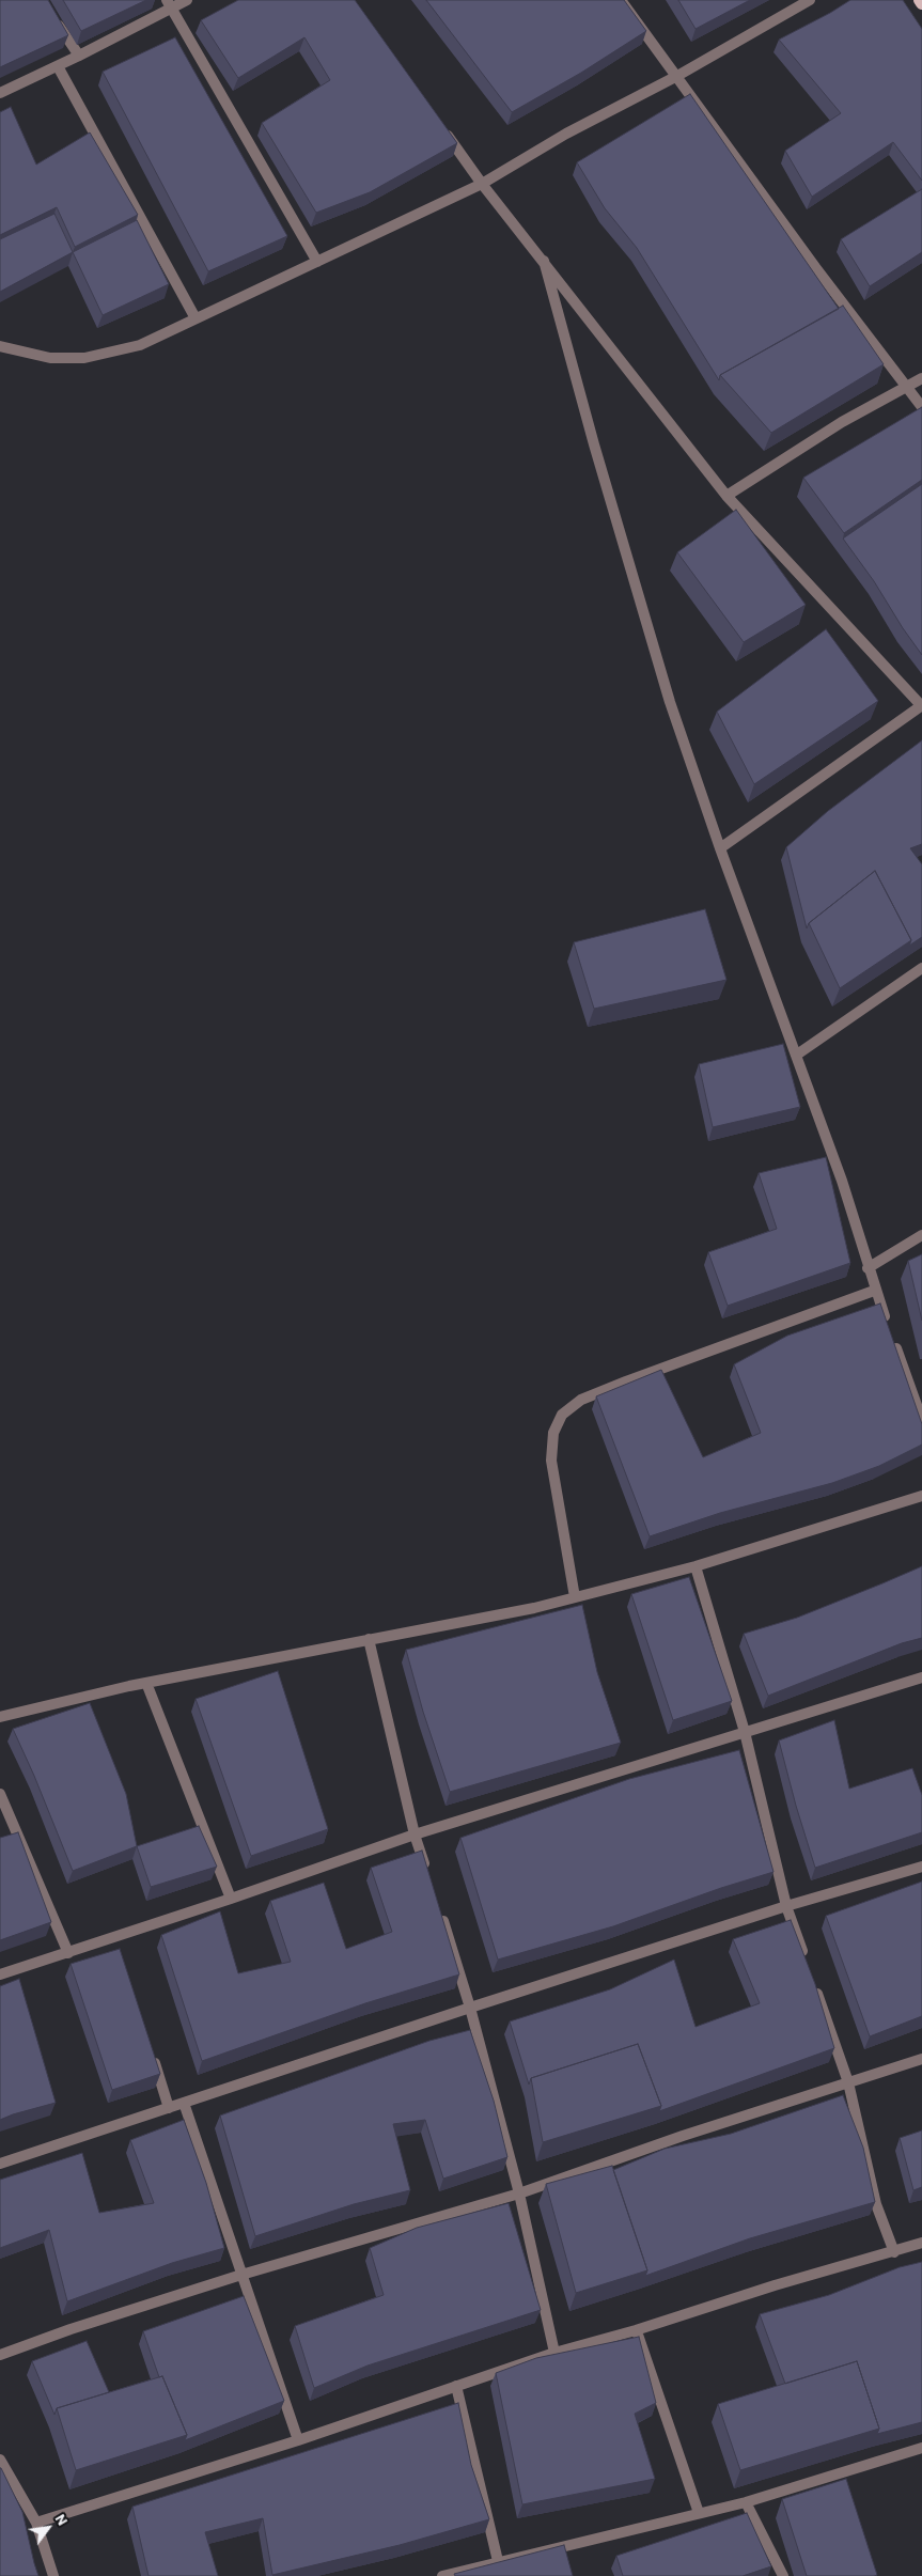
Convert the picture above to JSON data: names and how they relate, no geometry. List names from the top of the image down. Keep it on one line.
{"north":"top right"}
